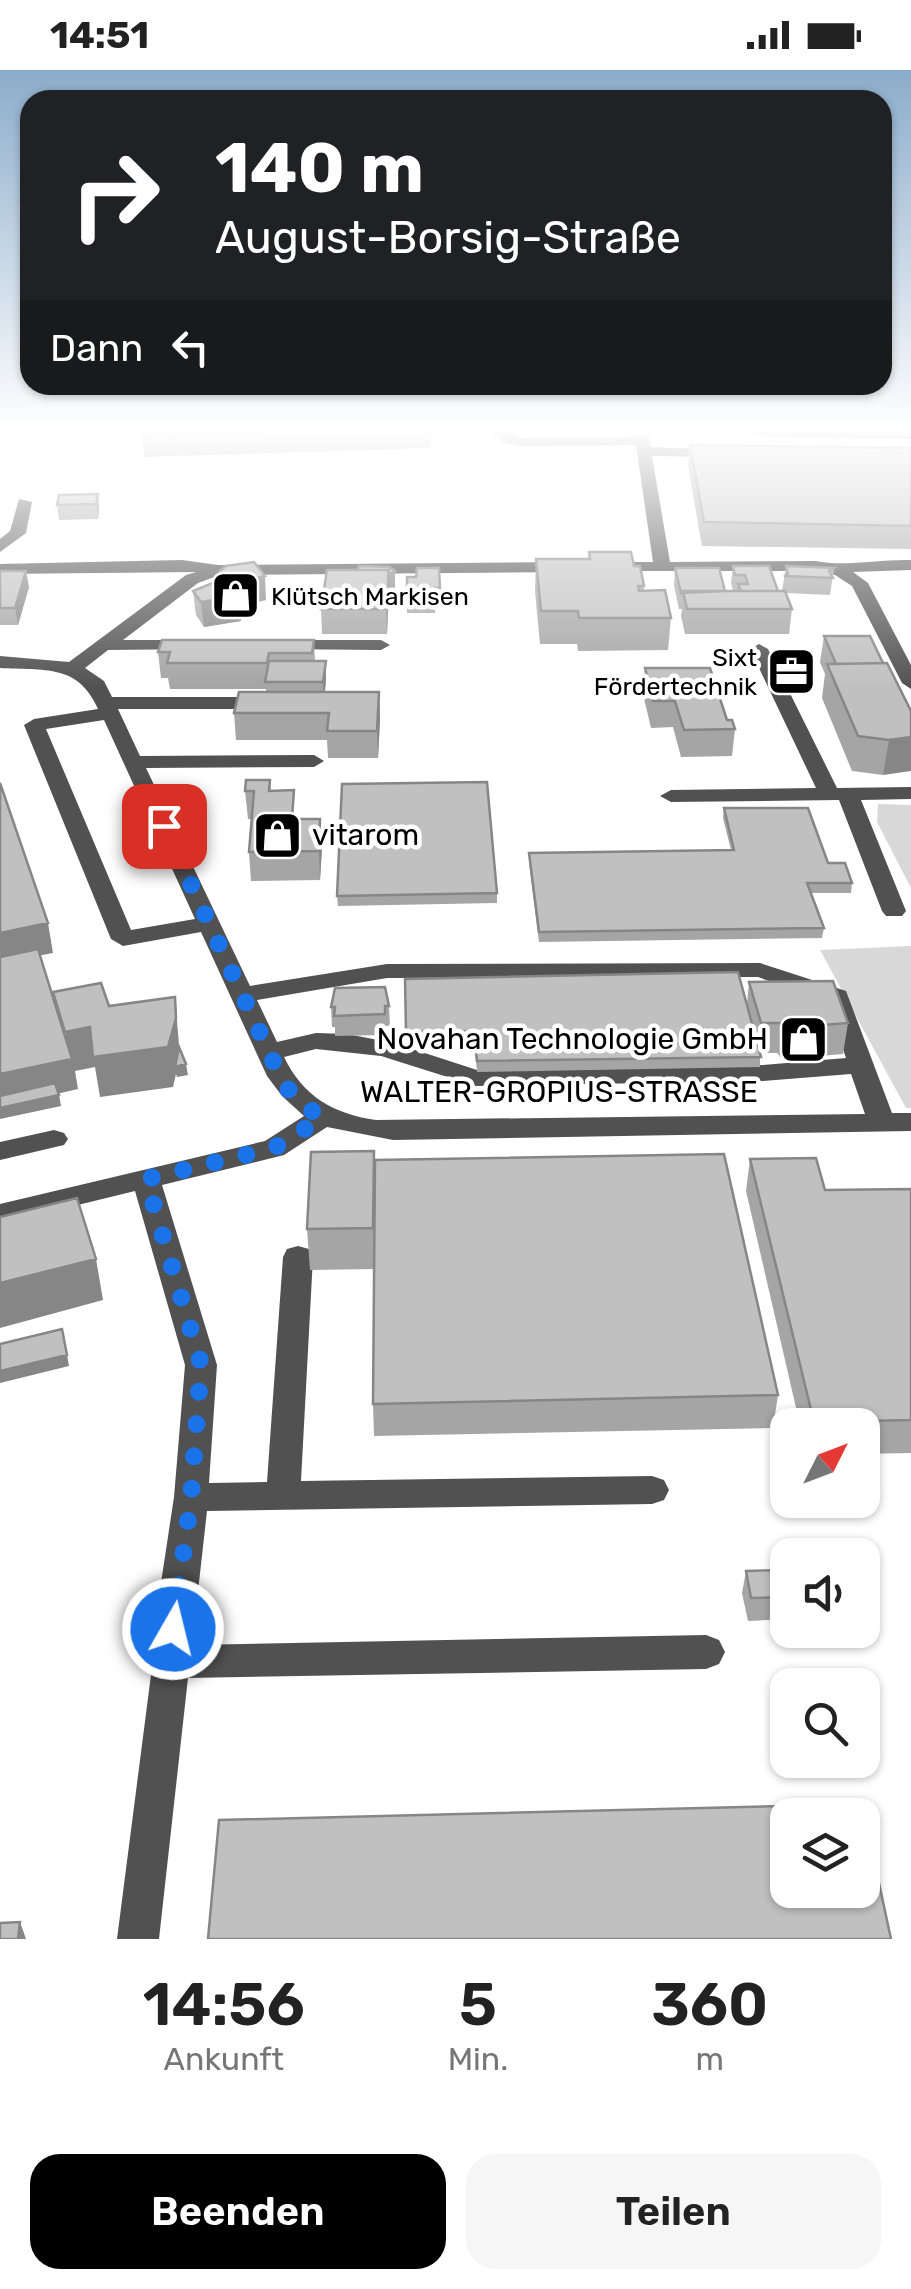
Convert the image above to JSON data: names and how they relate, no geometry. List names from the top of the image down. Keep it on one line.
{"streets":{"street":["WALTER-GROPIUS-STRASSE"]},"places":{"shop":["Klütsch Markisen","vitarom","Novahan Technologie GmbH"],"office":["Sixt Fördertechnik"]},"north":"top right","page":{"status":"14:51","turn":["140 m","August-Borsig-Straße"],"then":"Dann","eta":["14:56","Ankunft","5","Min.","360","m"],"buttons":["Beenden","Teilen"]}}
